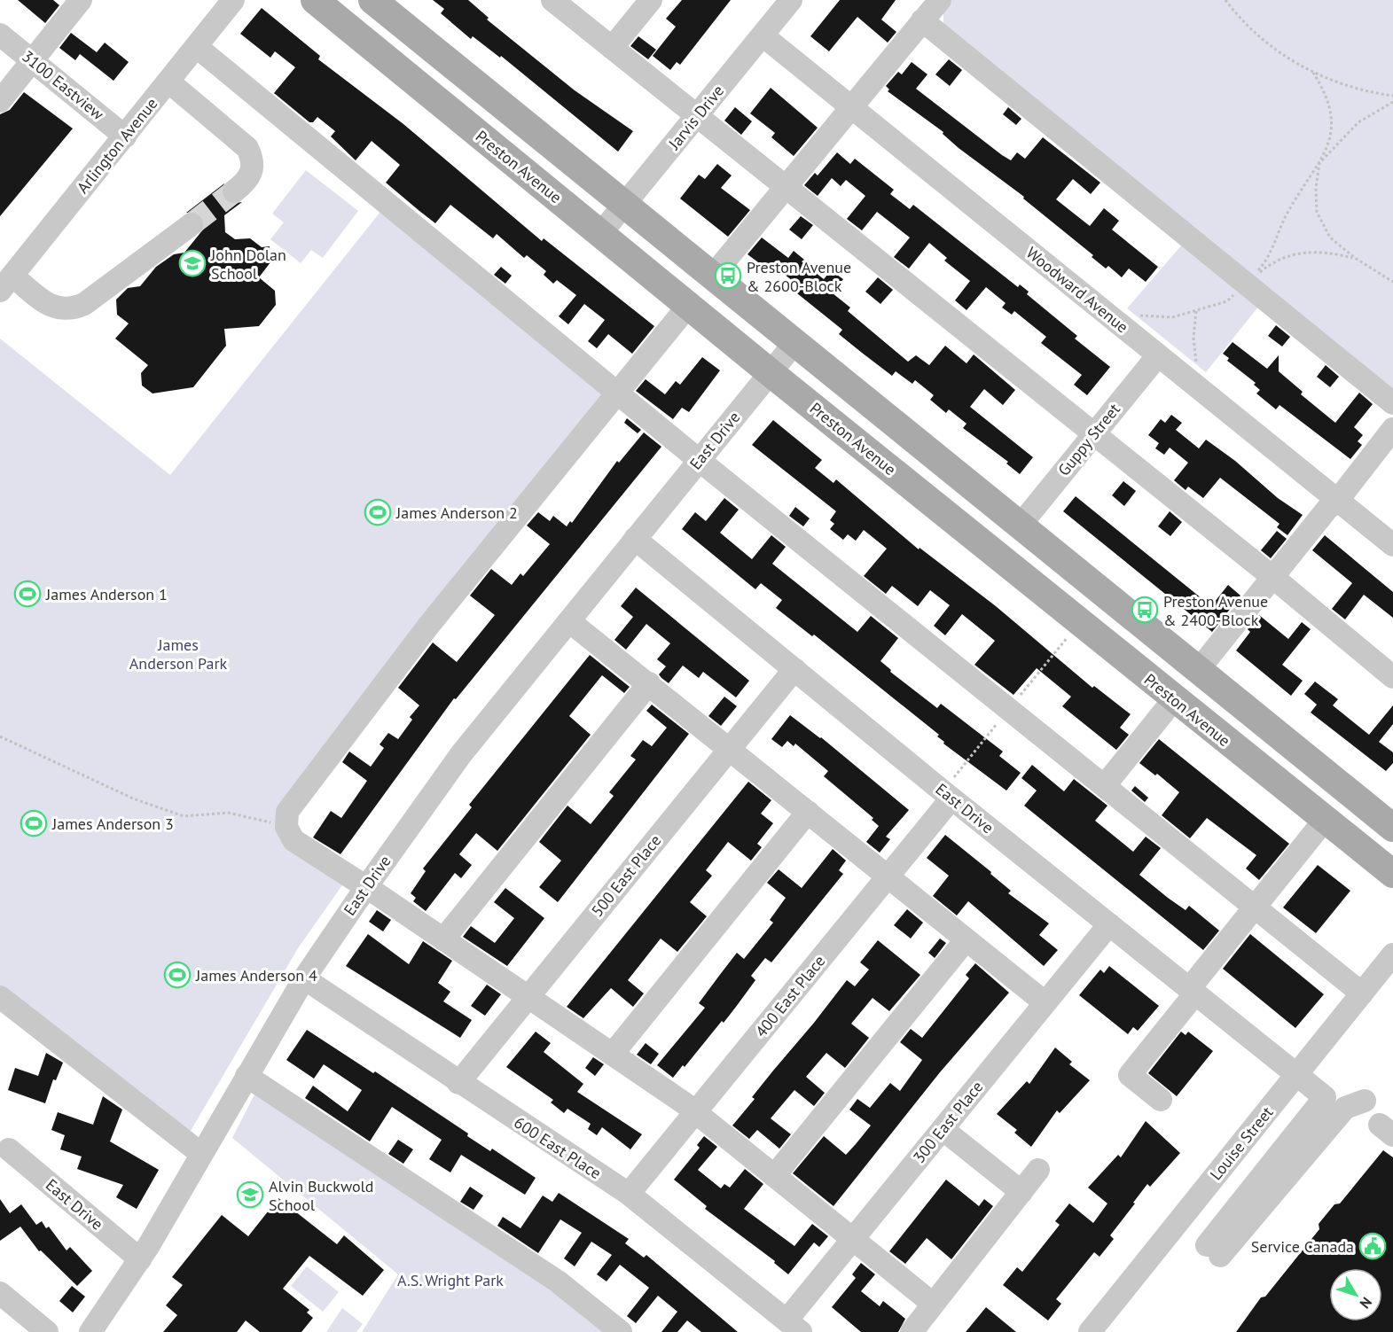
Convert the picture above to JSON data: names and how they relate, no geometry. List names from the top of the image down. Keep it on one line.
{"streets":{"main road":["Preston Avenue"],"street":["3100 Eastview","Jarvis Drive","Arlington Avenue","Woodward Avenue","Guppy Street","East Drive","500 East Place","400 East Place","300 East Place","Louise Street","600 East Place"]},"crossings":[["3100 Eastview","Arlington Avenue"],["Jarvis Drive","Preston Avenue"],["Jarvis Drive","Woodward Avenue"],["Preston Avenue","East Drive"],["Woodward Avenue","Guppy Street"],["East Drive","500 East Place"],["East Drive","400 East Place"],["East Drive","300 East Place"],["East Drive","Louise Street"],["East Drive","600 East Place"],["500 East Place","600 East Place"],["400 East Place","600 East Place"],["300 East Place","600 East Place"]],"parks":["James Anderson Park","A.S. Wright Park"],"places":{"school or university":["John Dolan School","Alvin Buckwold School"],"bus stop":["Preston Avenue & 2600-Block","Preston Avenue & 2400-Block"],"sports":["James Anderson 2","James Anderson 1","James Anderson 3","James Anderson 4"],"public building":["Service Canada"]},"north":"bottom right"}
